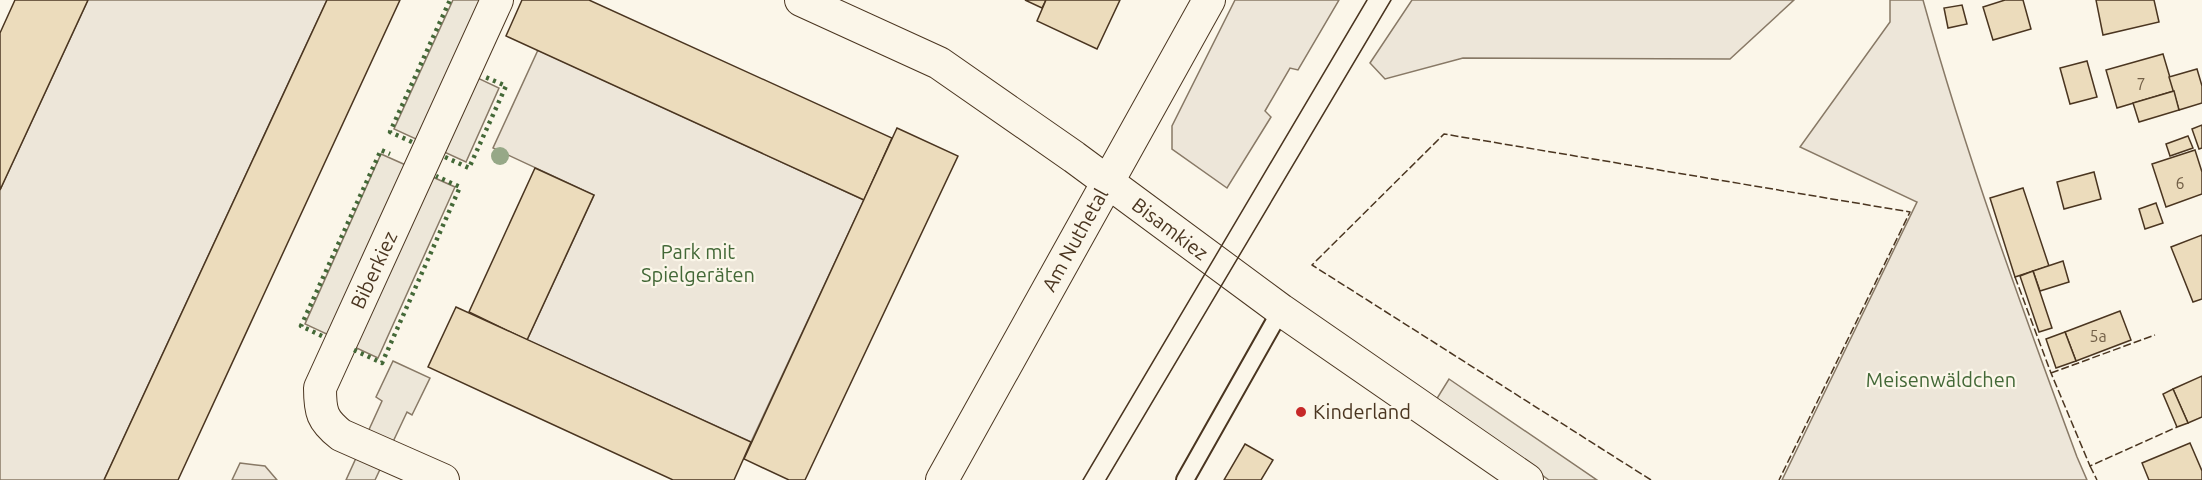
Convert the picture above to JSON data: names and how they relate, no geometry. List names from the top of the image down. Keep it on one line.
{"streets":{"street":["Bisamkiez","Am Nuthetal","Biberkiez"]},"crossings":[["Bisamkiez","Am Nuthetal"]],"parks":["Park mit Spielgeräten","Meisenwäldchen"],"places":["Kinderland"],"house_numbers":["7","6","5a"]}
